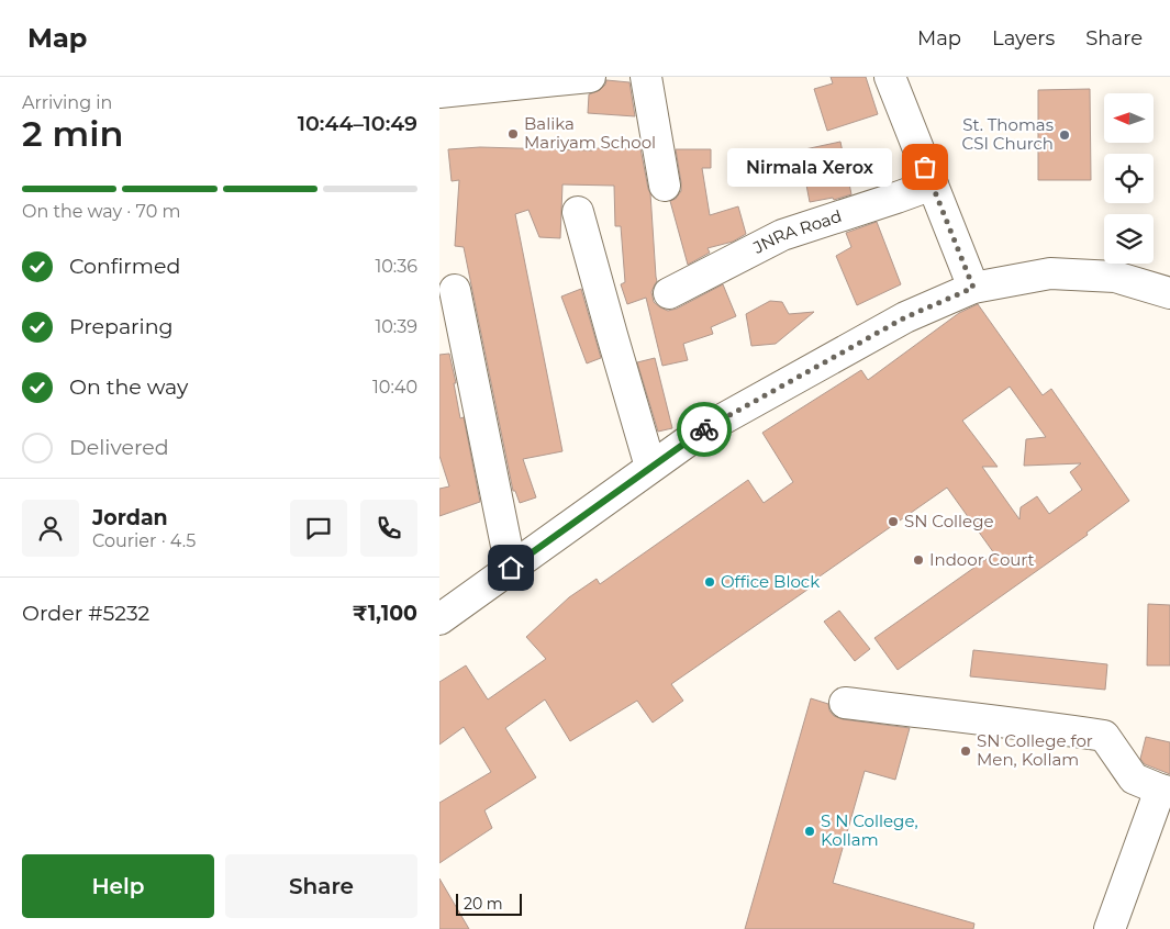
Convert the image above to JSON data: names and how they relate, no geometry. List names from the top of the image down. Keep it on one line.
{"streets":{"street":["JNRA Road"]},"places":["Balika Mariyam School","St. Thomas CSI Church","Nirmala Xerox","SN College","Indoor Court","Office Block","SN College for Men, Kollam","S N College, Kollam"],"scale_bar":"20 m","north":"left","page":{"header":"Map","nav":["Map","Layers","Share"],"heading":["2 min","Arriving in","10:44–10:49"],"panel":["Jordan","Courier · 4.5","Order #5232","₹1,100"],"bubble":"Nirmala Xerox","bar":"On the way · 70 m","list":[["Confirmed","10:36"],["Preparing","10:39"],["On the way","10:40"],"Delivered"],"buttons":["Help","Share"],"scale":"20 m"}}
